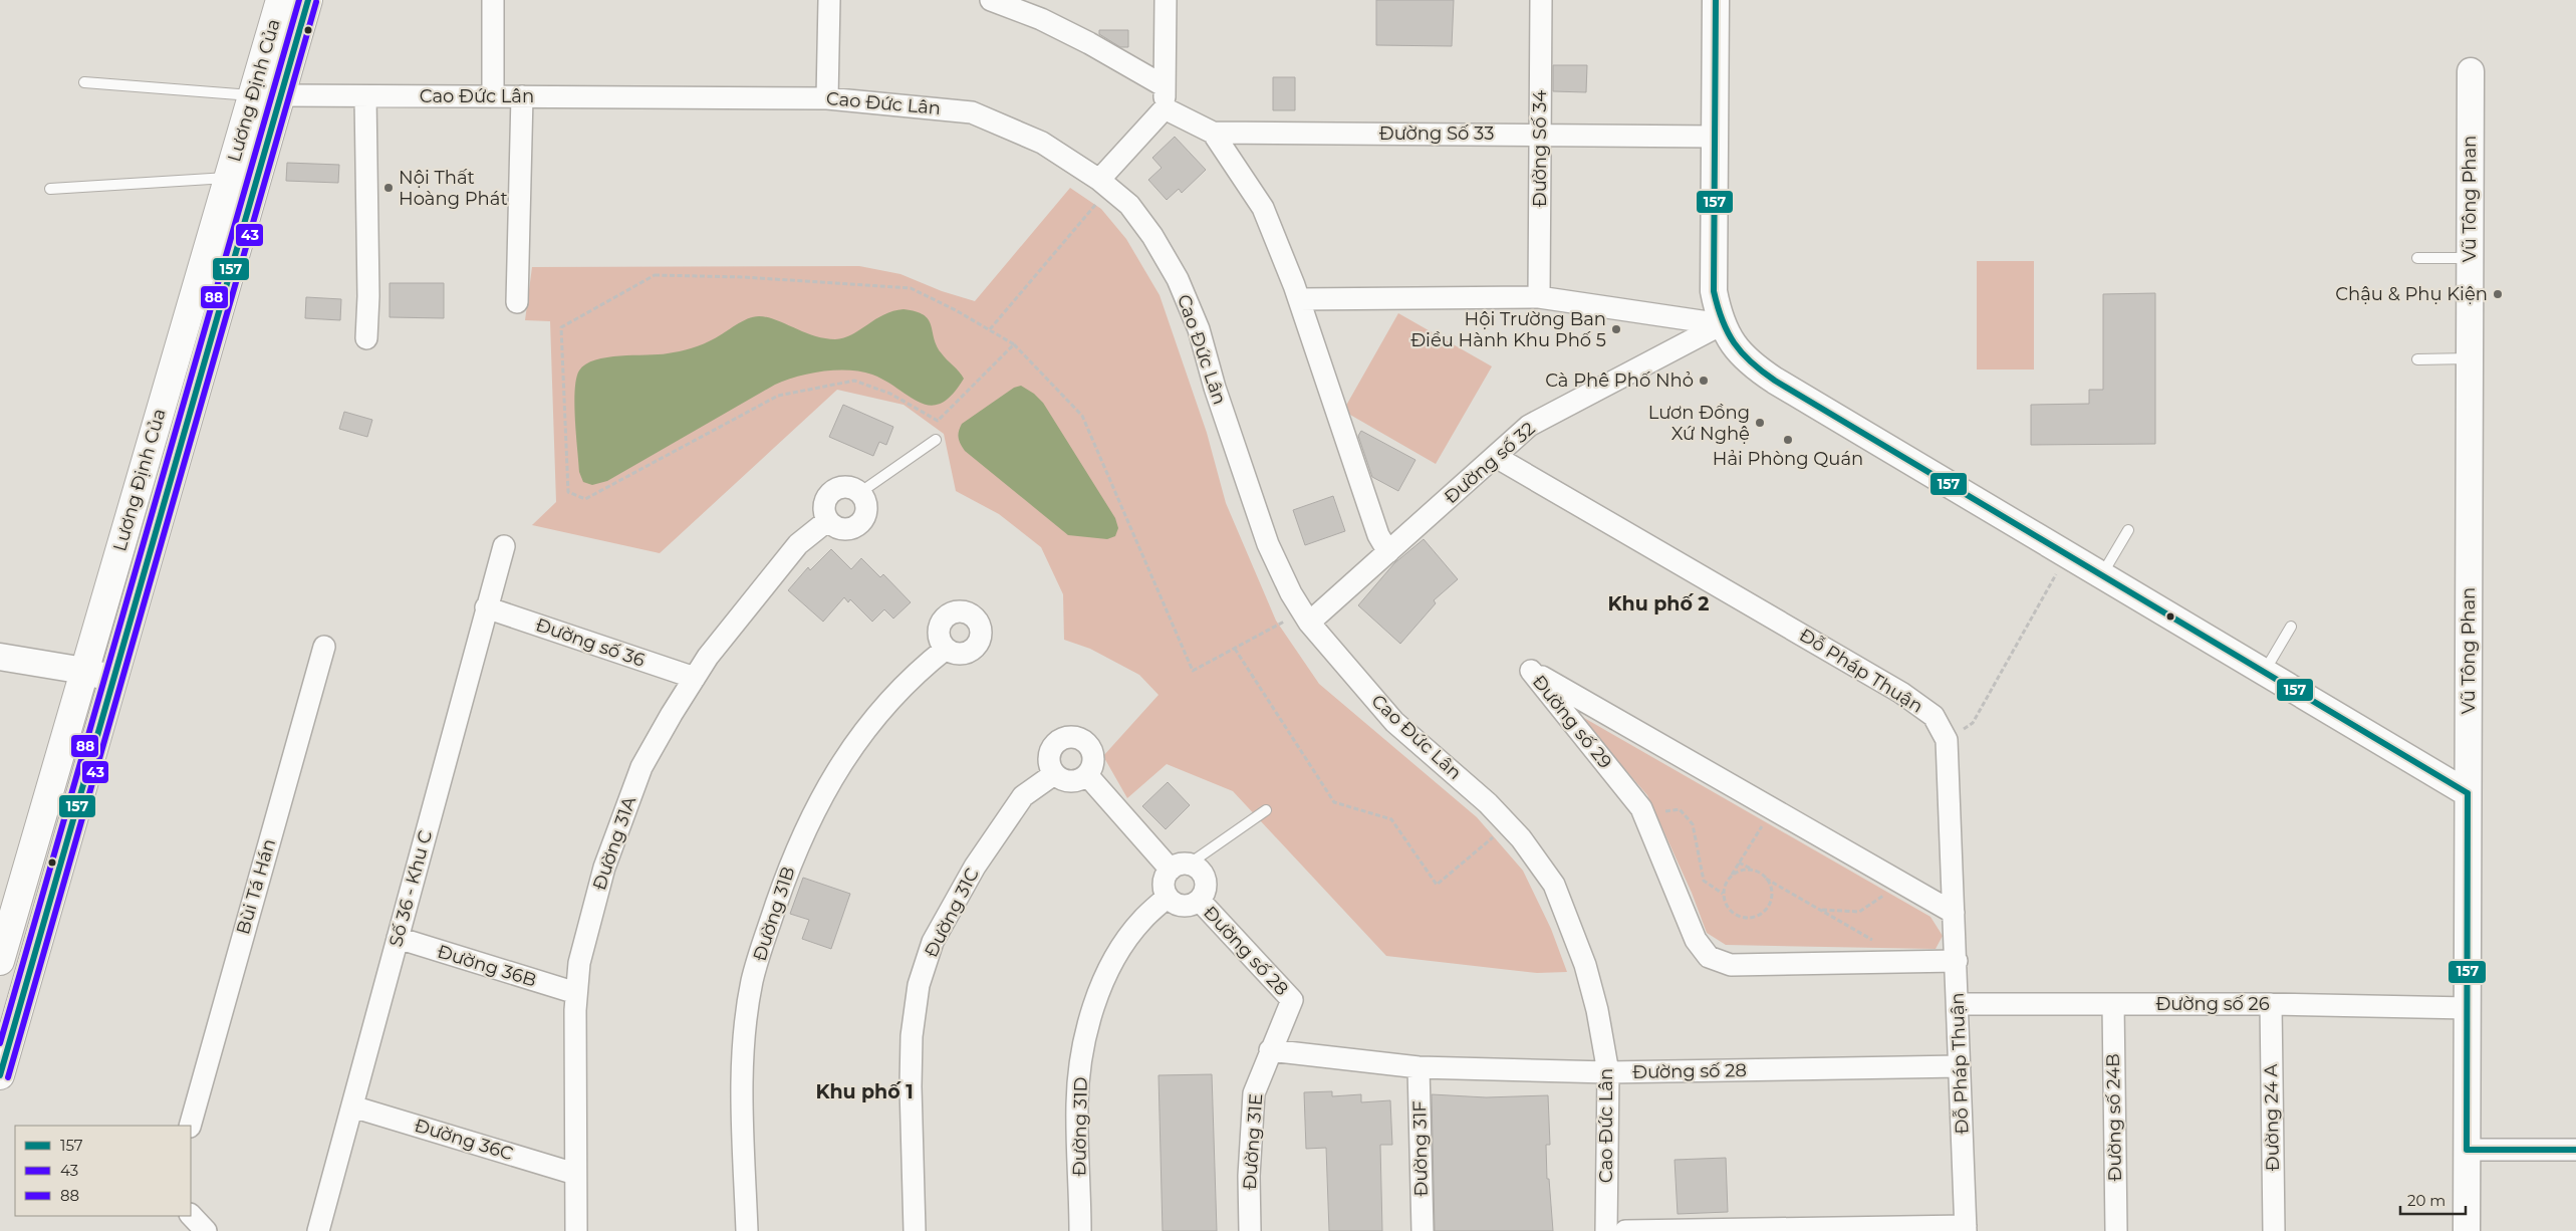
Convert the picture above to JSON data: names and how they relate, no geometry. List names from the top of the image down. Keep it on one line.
{"streets":{"main road":["Lương Định Của"],"street":["Cao Đức Lân","Đường Số 33","Đường Số 34","Vũ Tông Phan","Đường số 32","Đường số 36","Đỗ Pháp Thuận","Đường số 29","Đường 31A","Bùi Tá Hán","Số 36 - Khu C","Đường 31C","Đường 31B","Đường số 28","Đường 36B","Đường số 26","Đường số 24B","Đường 24 A","Đường 31D","Đường 36C","Đường 31E","Đường 31F"]},"crossings":[["Lương Định Của","Cao Đức Lân"],["Cao Đức Lân","Đường số 32"],["Cao Đức Lân","Đường số 28"],["Đường Số 33","Đường Số 34"],["Vũ Tông Phan","Đường số 26"],["Đường số 32","Đỗ Pháp Thuận"],["Đường số 36","Đường 31A"],["Đường số 36","Số 36 - Khu C"],["Đỗ Pháp Thuận","Đường số 29"],["Đỗ Pháp Thuận","Đường số 28"],["Đỗ Pháp Thuận","Đường số 26"],["Đường 31A","Đường 36B"],["Đường 31A","Đường 36C"],["Số 36 - Khu C","Đường 36B"],["Số 36 - Khu C","Đường 36C"],["Đường số 28","Đường 31D"],["Đường số 28","Đường 31E"],["Đường số 28","Đường 31F"],["Đường số 26","Đường số 24B"],["Đường số 26","Đường 24 A"]],"districts":["Khu phố 2","Khu phố 1"],"places":["Nội Thất Hoàng Phát","Chậu & Phụ Kiện","Hội Trường Ban Điều Hành Khu Phố 5","Cà Phê Phố Nhỏ","Lươn Đồng Xứ Nghệ","Hải Phòng Quán"],"lines":["transit line 157","transit line 88","transit line 43"],"legend":["157","43","88"],"scale_bar":"20 m"}
